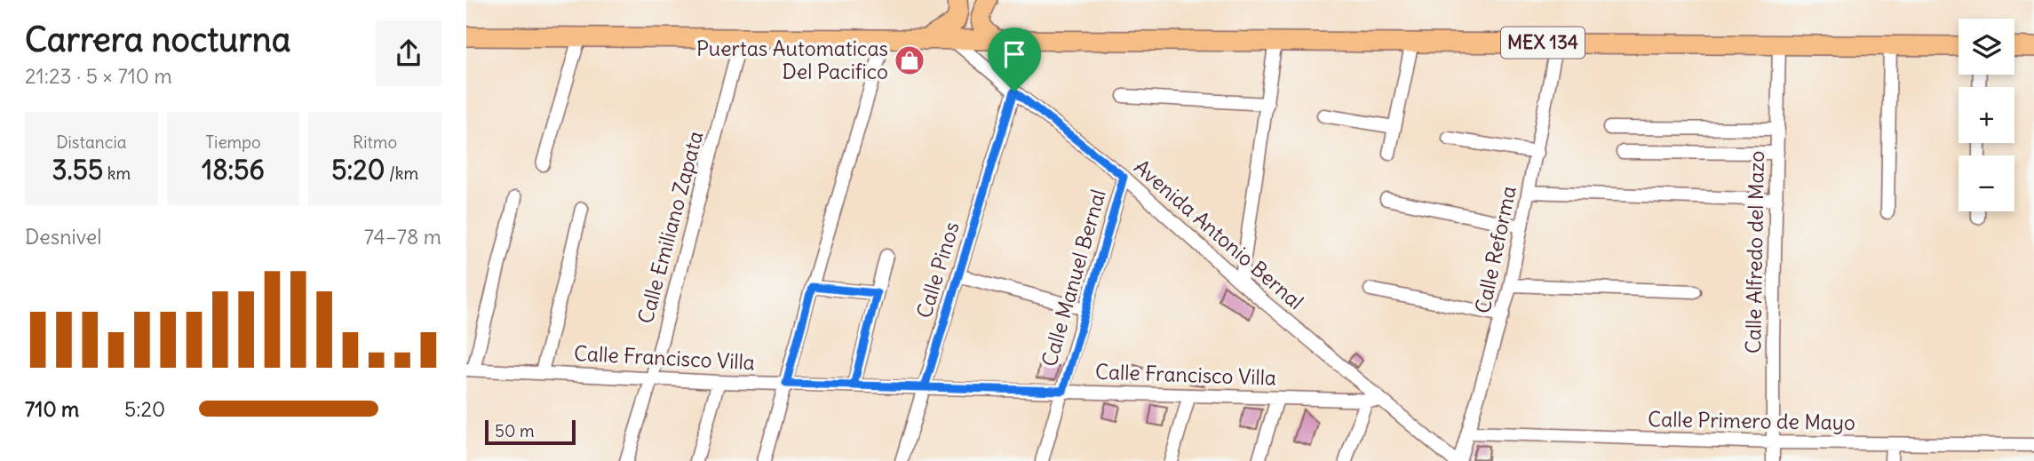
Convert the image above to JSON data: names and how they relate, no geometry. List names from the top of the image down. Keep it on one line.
{"streets":{"main road":["MEX 134"],"street":["Calle Emiliano Zapata","Avenida Antonio Bernal","Calle Reforma","Calle Alfredo del Mazo","Calle Pinos","Calle Manuel Bernal","Calle Francisco Villa","Calle Primero de Mayo"]},"crossings":[["MEX 134","Calle Emiliano Zapata"],["MEX 134","Avenida Antonio Bernal"],["MEX 134","Calle Reforma"],["MEX 134","Calle Alfredo del Mazo"],["Calle Emiliano Zapata","Calle Francisco Villa"],["Avenida Antonio Bernal","Calle Reforma"],["Avenida Antonio Bernal","Calle Pinos"],["Avenida Antonio Bernal","Calle Manuel Bernal"],["Avenida Antonio Bernal","Calle Francisco Villa"],["Calle Reforma","Calle Primero de Mayo"],["Calle Alfredo del Mazo","Calle Primero de Mayo"],["Calle Pinos","Calle Francisco Villa"],["Calle Manuel Bernal","Calle Francisco Villa"]],"places":{"shop":["Puertas Automaticas Del Pacifico"]},"scale_bar":"50 m","page":{"heading":["Carrera nocturna","21:23 · 5 × 710 m"],"map_buttons":["+","−"],"stats":[["Distancia","3.55 km"],["Tiempo","18:56"],["Ritmo","5:20 /km"]],"chart":["Desnivel","74–78 m"],"list":[{"name":"710 m","note":"5:20"}],"scale":"50 m"}}
